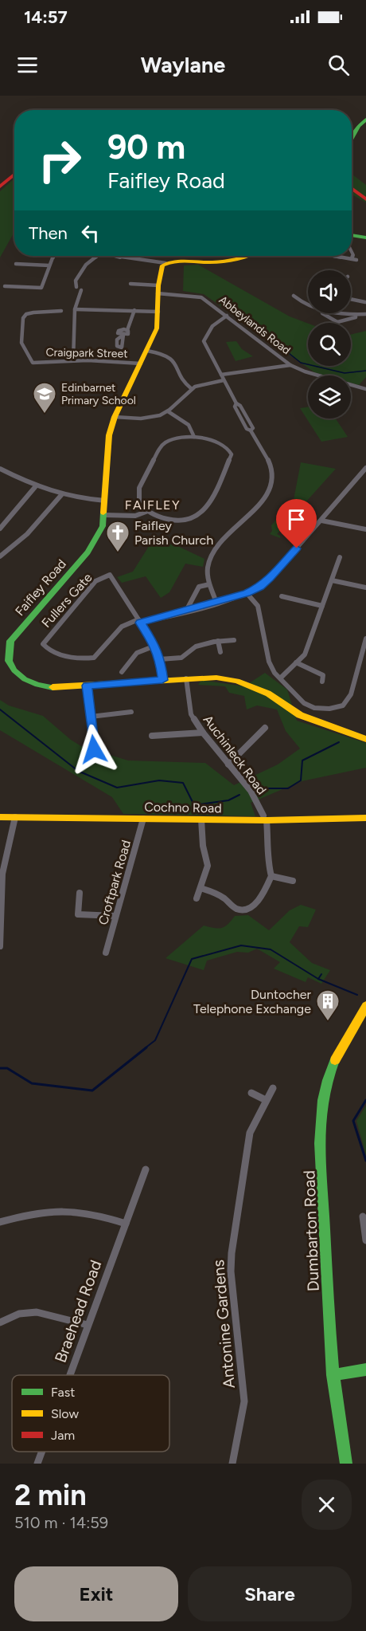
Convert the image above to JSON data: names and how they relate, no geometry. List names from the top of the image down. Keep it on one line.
{"streets":{"street":["Abbeylands Road","Craigpark Street","Faifley Road","Fullers Gate","Auchinleck Road","Cochno Road","Croftpark Road","Dumbarton Road","Braehead Road","Antonine Gardens"]},"crossings":[["Abbeylands Road","Faifley Road"],["Craigpark Street","Faifley Road"],["Faifley Road","Auchinleck Road"],["Auchinleck Road","Cochno Road"],["Cochno Road","Croftpark Road"]],"districts":["FAIFLEY"],"places":{"school or university":["Edinbarnet Primary School"],"church":["Faifley Parish Church"],"building":["Duntocher Telephone Exchange"]},"legend":["Fast","Slow","Jam"],"page":{"status":"14:57","header":"Waylane","turn":["90 m","Faifley Road"],"then":"Then","heading":["2 min","510 m · 14:59"],"buttons":["Exit","Share"]}}
